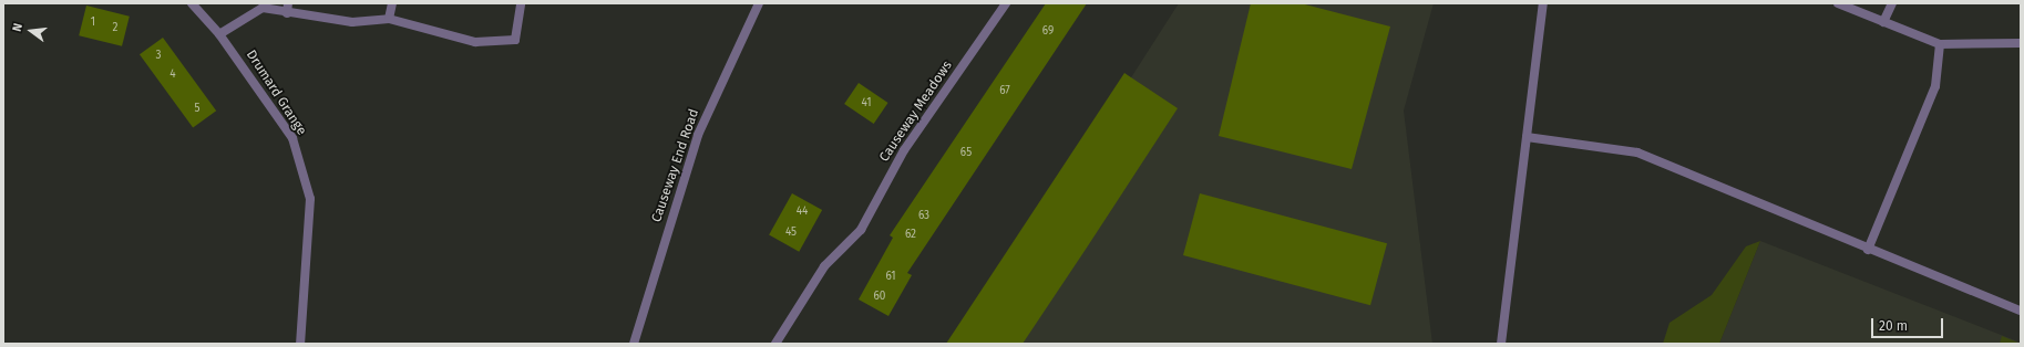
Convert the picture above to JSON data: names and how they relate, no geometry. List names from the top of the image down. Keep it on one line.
{"streets":{"street":["Drumard Grange","Causeway Meadows","Causeway End Road"]},"house_numbers":["1","2","69","3","4","67","41","5","65","44","63","45","62","61","60"],"scale_bar":"20 m","north":"left"}
